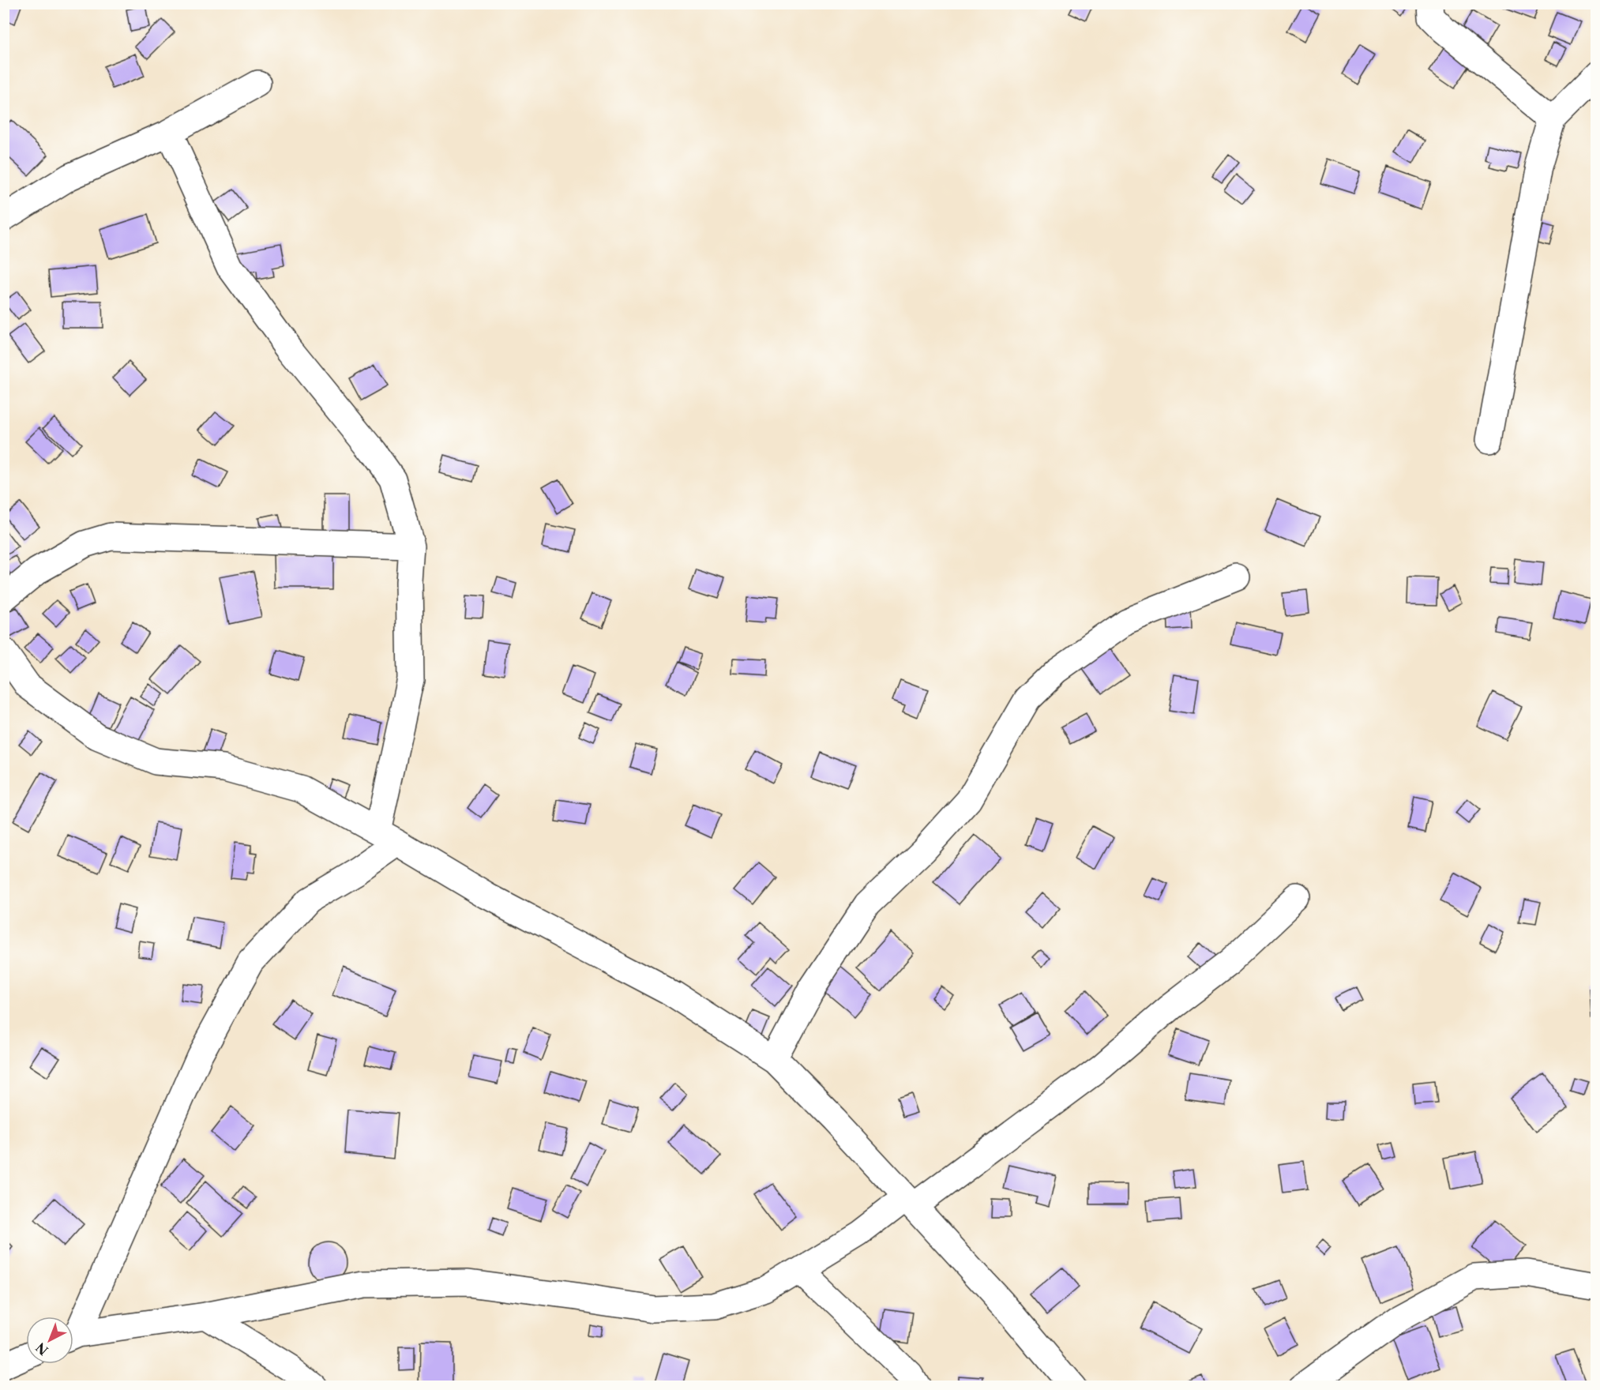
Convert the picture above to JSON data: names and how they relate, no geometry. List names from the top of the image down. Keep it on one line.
{"north":"bottom left"}
